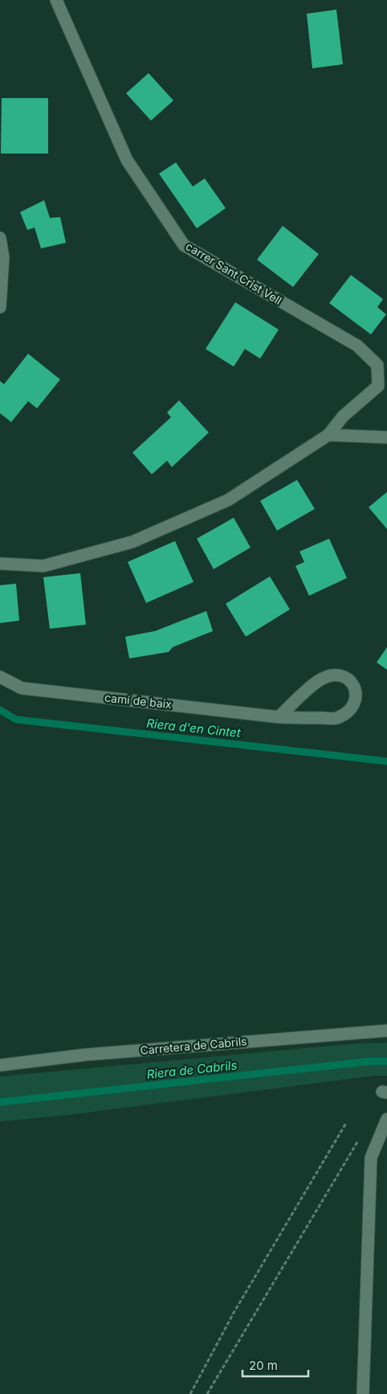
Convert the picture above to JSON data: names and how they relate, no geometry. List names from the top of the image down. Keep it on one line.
{"streets":{"street":["carrer Sant Crist Vell","camí de baix","Carretera de Cabrils"]},"water":["Riera d'en Cintet","Riera de Cabrils"],"scale_bar":"20 m"}
